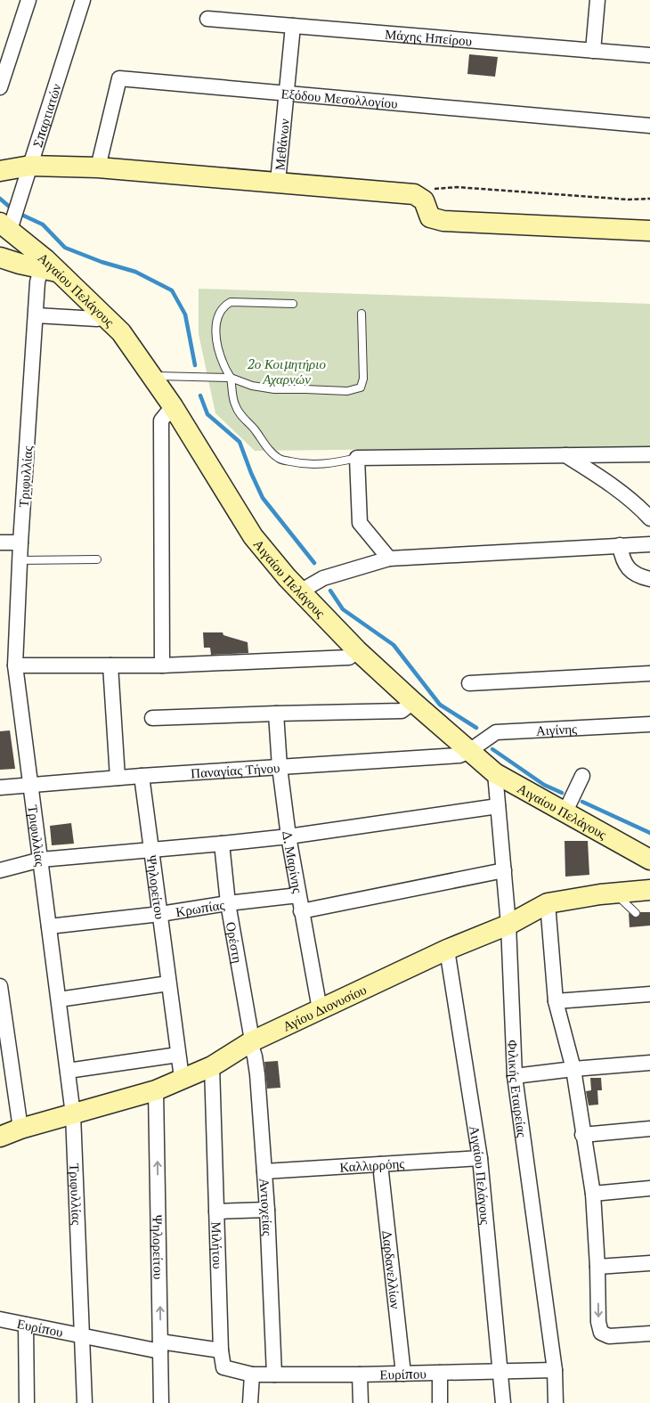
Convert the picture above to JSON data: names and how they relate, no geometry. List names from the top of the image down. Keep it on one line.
{"streets":{"street":["Μάχης Ηπείρου","Εξόδου Μεσολλογίου","Σπαρτιατών","Μεθάνων","Αιγαίου Πελάγους","Τριφυλλίας","Αιγίνης","Παναγίας Τήνου","Δ. Μαρίνης","Ψηλορείτου","Κρωπίας","Ορέστη","Αγίου Διονυσίου","Φιλικής Εταιρείας","Καλλιρρόης","Αντιοχείας","Μιλήτου","Δαρδανελλίων","Ευρίπου"]},"crossings":[["Μάχης Ηπείρου","Μεθάνων"],["Εξόδου Μεσολλογίου","Μεθάνων"],["Σπαρτιατών","Αιγαίου Πελάγους"],["Αιγαίου Πελάγους","Τριφυλλίας"],["Αιγαίου Πελάγους","Αιγίνης"],["Αιγαίου Πελάγους","Παναγίας Τήνου"],["Αιγαίου Πελάγους","Αγίου Διονυσίου"],["Αιγαίου Πελάγους","Φιλικής Εταιρείας"],["Αιγαίου Πελάγους","Καλλιρρόης"],["Αιγαίου Πελάγους","Ευρίπου"],["Τριφυλλίας","Παναγίας Τήνου"],["Τριφυλλίας","Κρωπίας"],["Τριφυλλίας","Αγίου Διονυσίου"],["Τριφυλλίας","Ευρίπου"],["Αιγίνης","Παναγίας Τήνου"],["Παναγίας Τήνου","Δ. Μαρίνης"],["Παναγίας Τήνου","Ψηλορείτου"],["Δ. Μαρίνης","Κρωπίας"],["Δ. Μαρίνης","Αγίου Διονυσίου"],["Ψηλορείτου","Κρωπίας"],["Ψηλορείτου","Αγίου Διονυσίου"],["Ψηλορείτου","Ευρίπου"],["Κρωπίας","Ορέστη"],["Ορέστη","Αγίου Διονυσίου"],["Ορέστη","Αντιοχείας"],["Αγίου Διονυσίου","Φιλικής Εταιρείας"],["Αγίου Διονυσίου","Αντιοχείας"],["Αγίου Διονυσίου","Μιλήτου"],["Φιλικής Εταιρείας","Ευρίπου"],["Καλλιρρόης","Αντιοχείας"],["Καλλιρρόης","Δαρδανελλίων"],["Αντιοχείας","Ευρίπου"],["Μιλήτου","Ευρίπου"],["Δαρδανελλίων","Ευρίπου"]],"one_way":["Ψηλορείτου"],"parks":["2ο Κοιμητήριο Αχαρνών"]}
